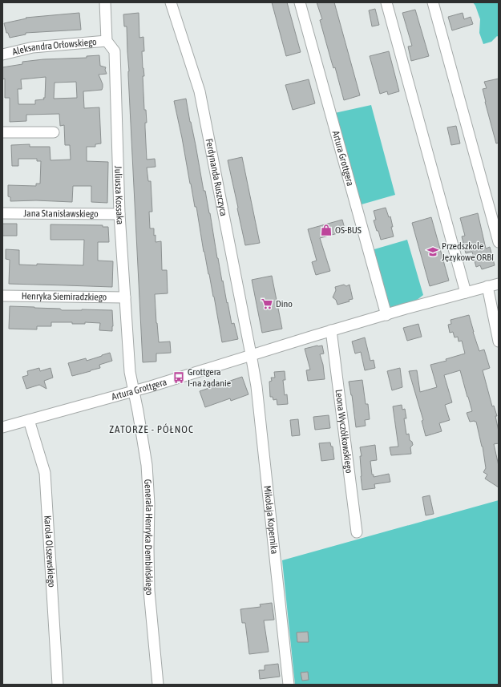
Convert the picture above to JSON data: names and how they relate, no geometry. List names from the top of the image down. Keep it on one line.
{"streets":{"street":["Aleksandra Orłowskiego","Artura Grottgera","Ferdynanda Ruszczyca","Juliusza Kossaka","Jana Stanisławskiego","Henryka Siemiradzkiego","Leona Wyczółkowskiego","Mikołaja Kopernika","Generała Henryka Dembińskiego","Karola Olszewskiego"]},"crossings":[["Aleksandra Orłowskiego","Juliusza Kossaka"],["Artura Grottgera","Ferdynanda Ruszczyca"],["Artura Grottgera","Juliusza Kossaka"],["Artura Grottgera","Leona Wyczółkowskiego"],["Artura Grottgera","Mikołaja Kopernika"],["Artura Grottgera","Generała Henryka Dembińskiego"],["Artura Grottgera","Karola Olszewskiego"],["Ferdynanda Ruszczyca","Mikołaja Kopernika"],["Juliusza Kossaka","Jana Stanisławskiego"],["Juliusza Kossaka","Henryka Siemiradzkiego"],["Juliusza Kossaka","Generała Henryka Dembińskiego"]],"districts":["ZATORZE - PÓŁNOC"],"places":{"shop":["OS-BUS"],"school or university":["Przedszkole Językowe ORBI"],"supermarket":["Dino"],"bus stop":["Grottgera I-na żądanie"]}}
